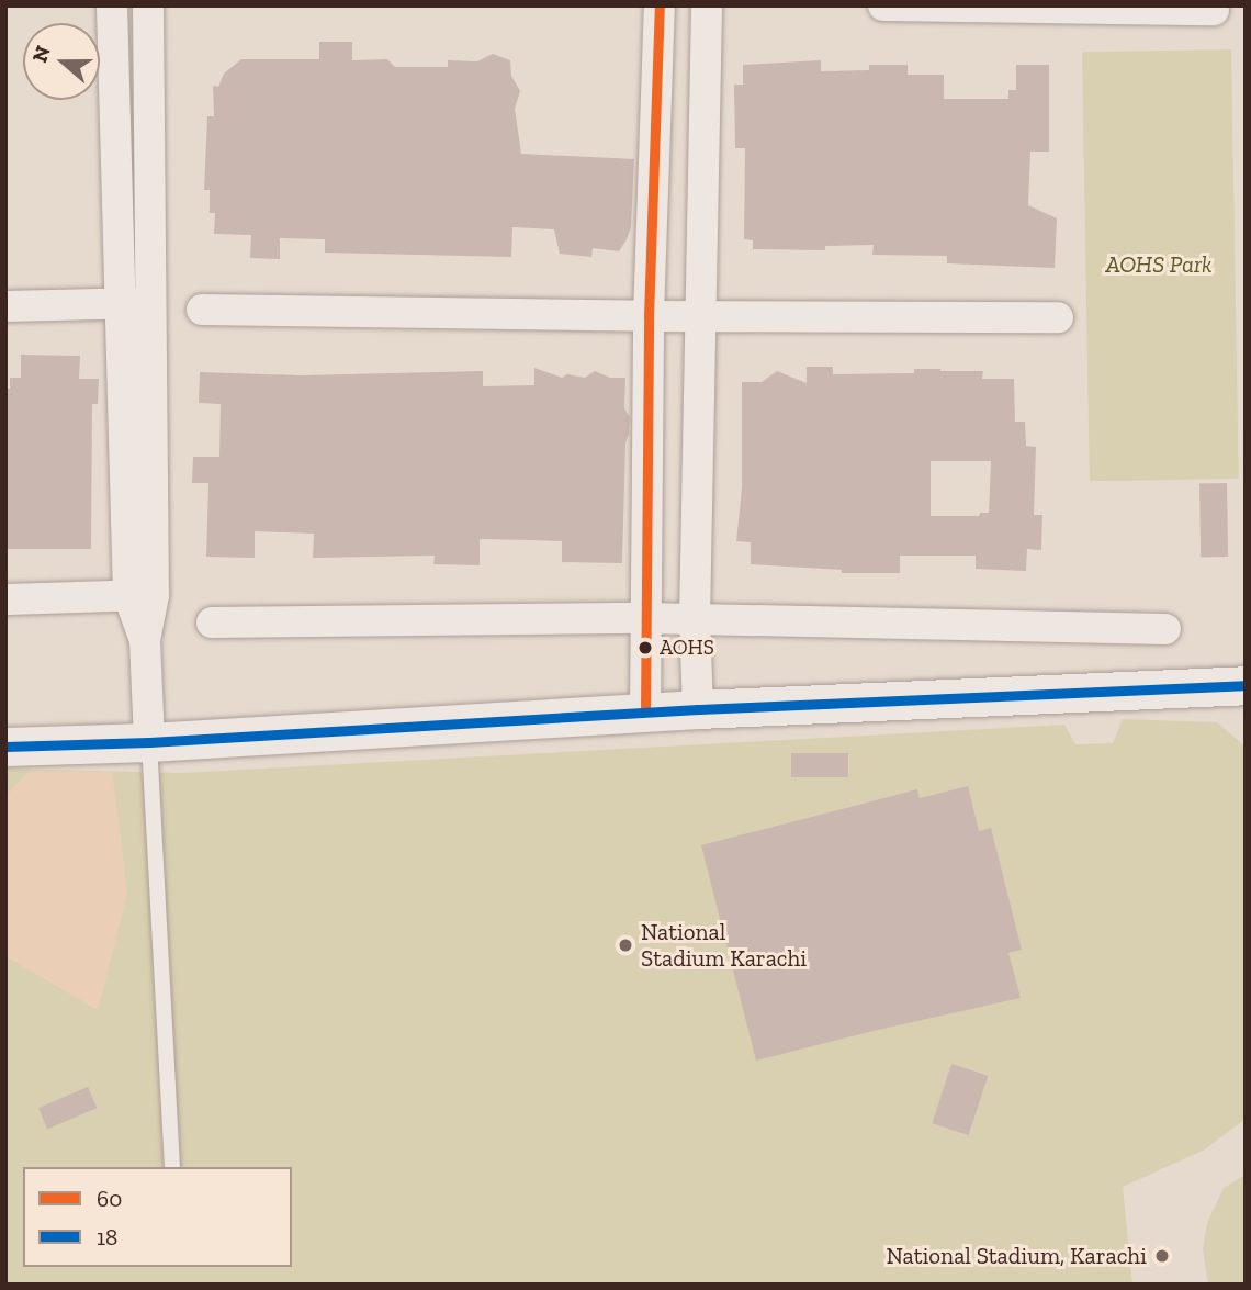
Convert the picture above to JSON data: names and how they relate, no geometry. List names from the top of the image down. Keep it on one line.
{"parks":["AOHS Park"],"places":["AOHS","National Stadium Karachi","National Stadium, Karachi"],"lines":["transit line 60","transit line 18"],"legend":["60","18"],"north":"left"}
